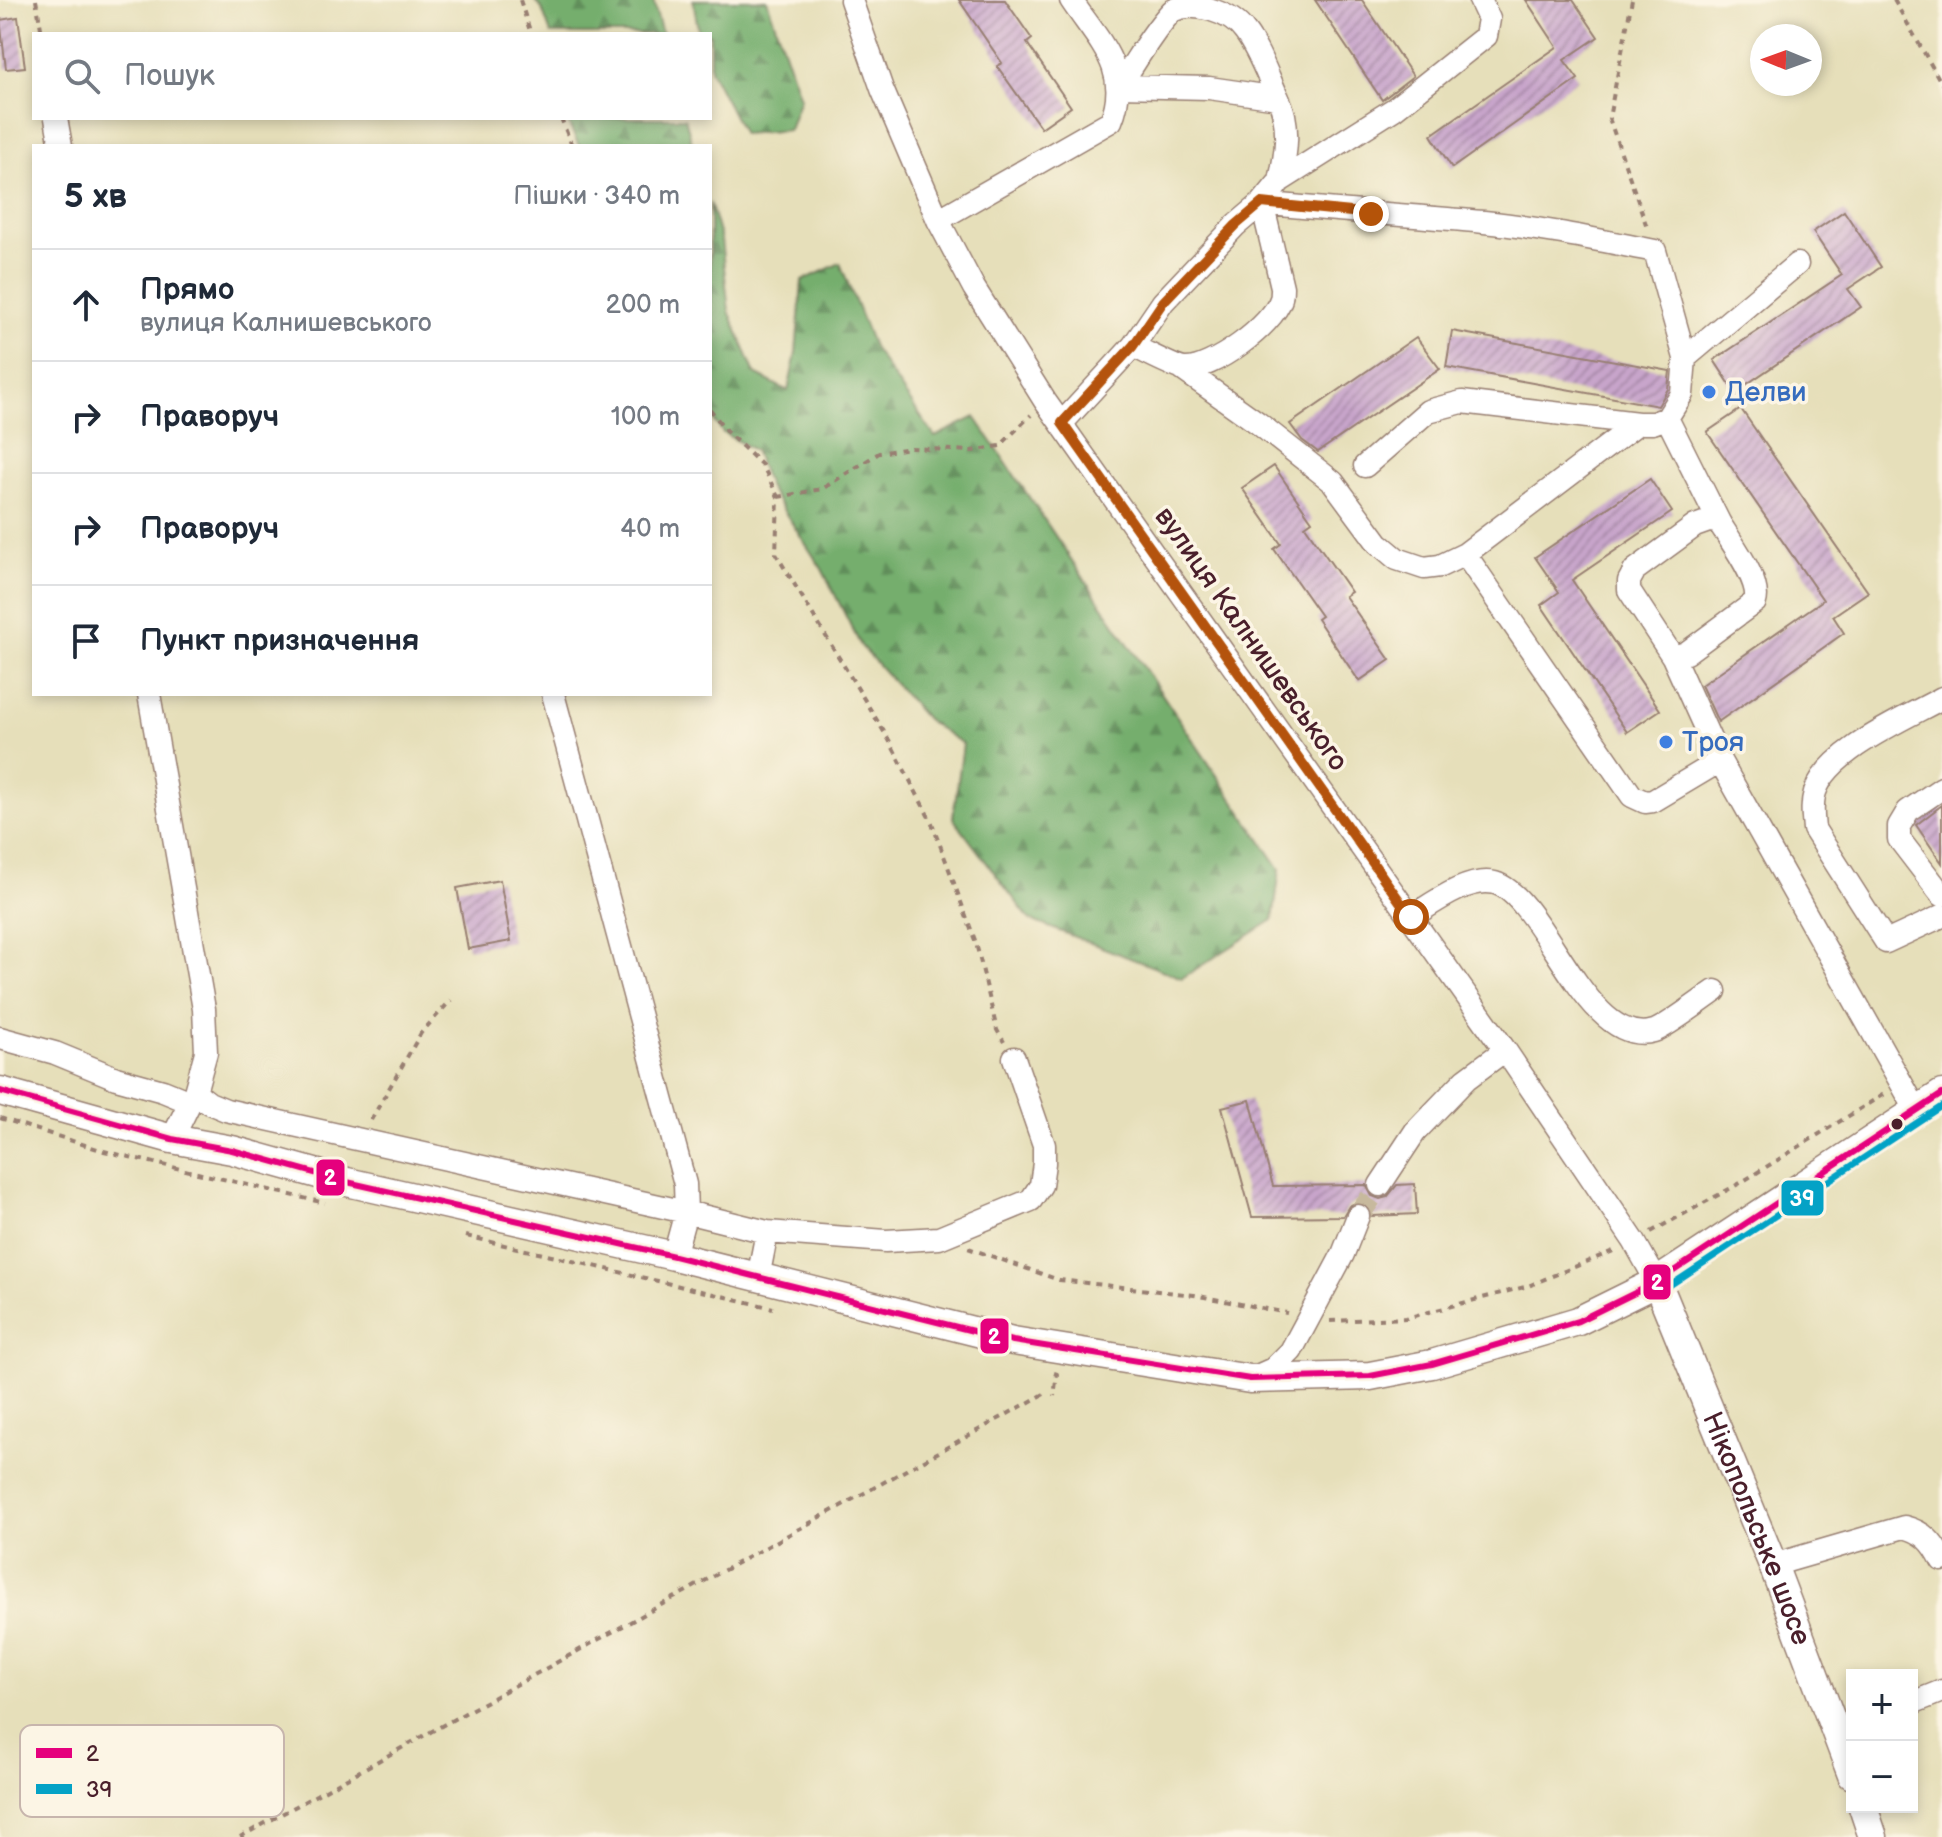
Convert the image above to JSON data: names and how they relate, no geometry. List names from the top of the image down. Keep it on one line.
{"streets":{"main road":["Нікопольське шосе"],"street":["вулиця Калнишевського"]},"crossings":[["вулиця Калнишевського","Нікопольське шосе"]],"places":["Делви","Троя"],"lines":["transit line 2","transit line 39"],"legend":["2","39"],"north":"left","page":{"search":"Пошук","heading":["5 хв","Пішки · 340 m"],"list":[["Прямо","вулиця Калнишевського","200 m"],["Праворуч","100 m"],["Праворуч","40 m"],"Пункт призначення"],"map_buttons":["+","−"]}}
